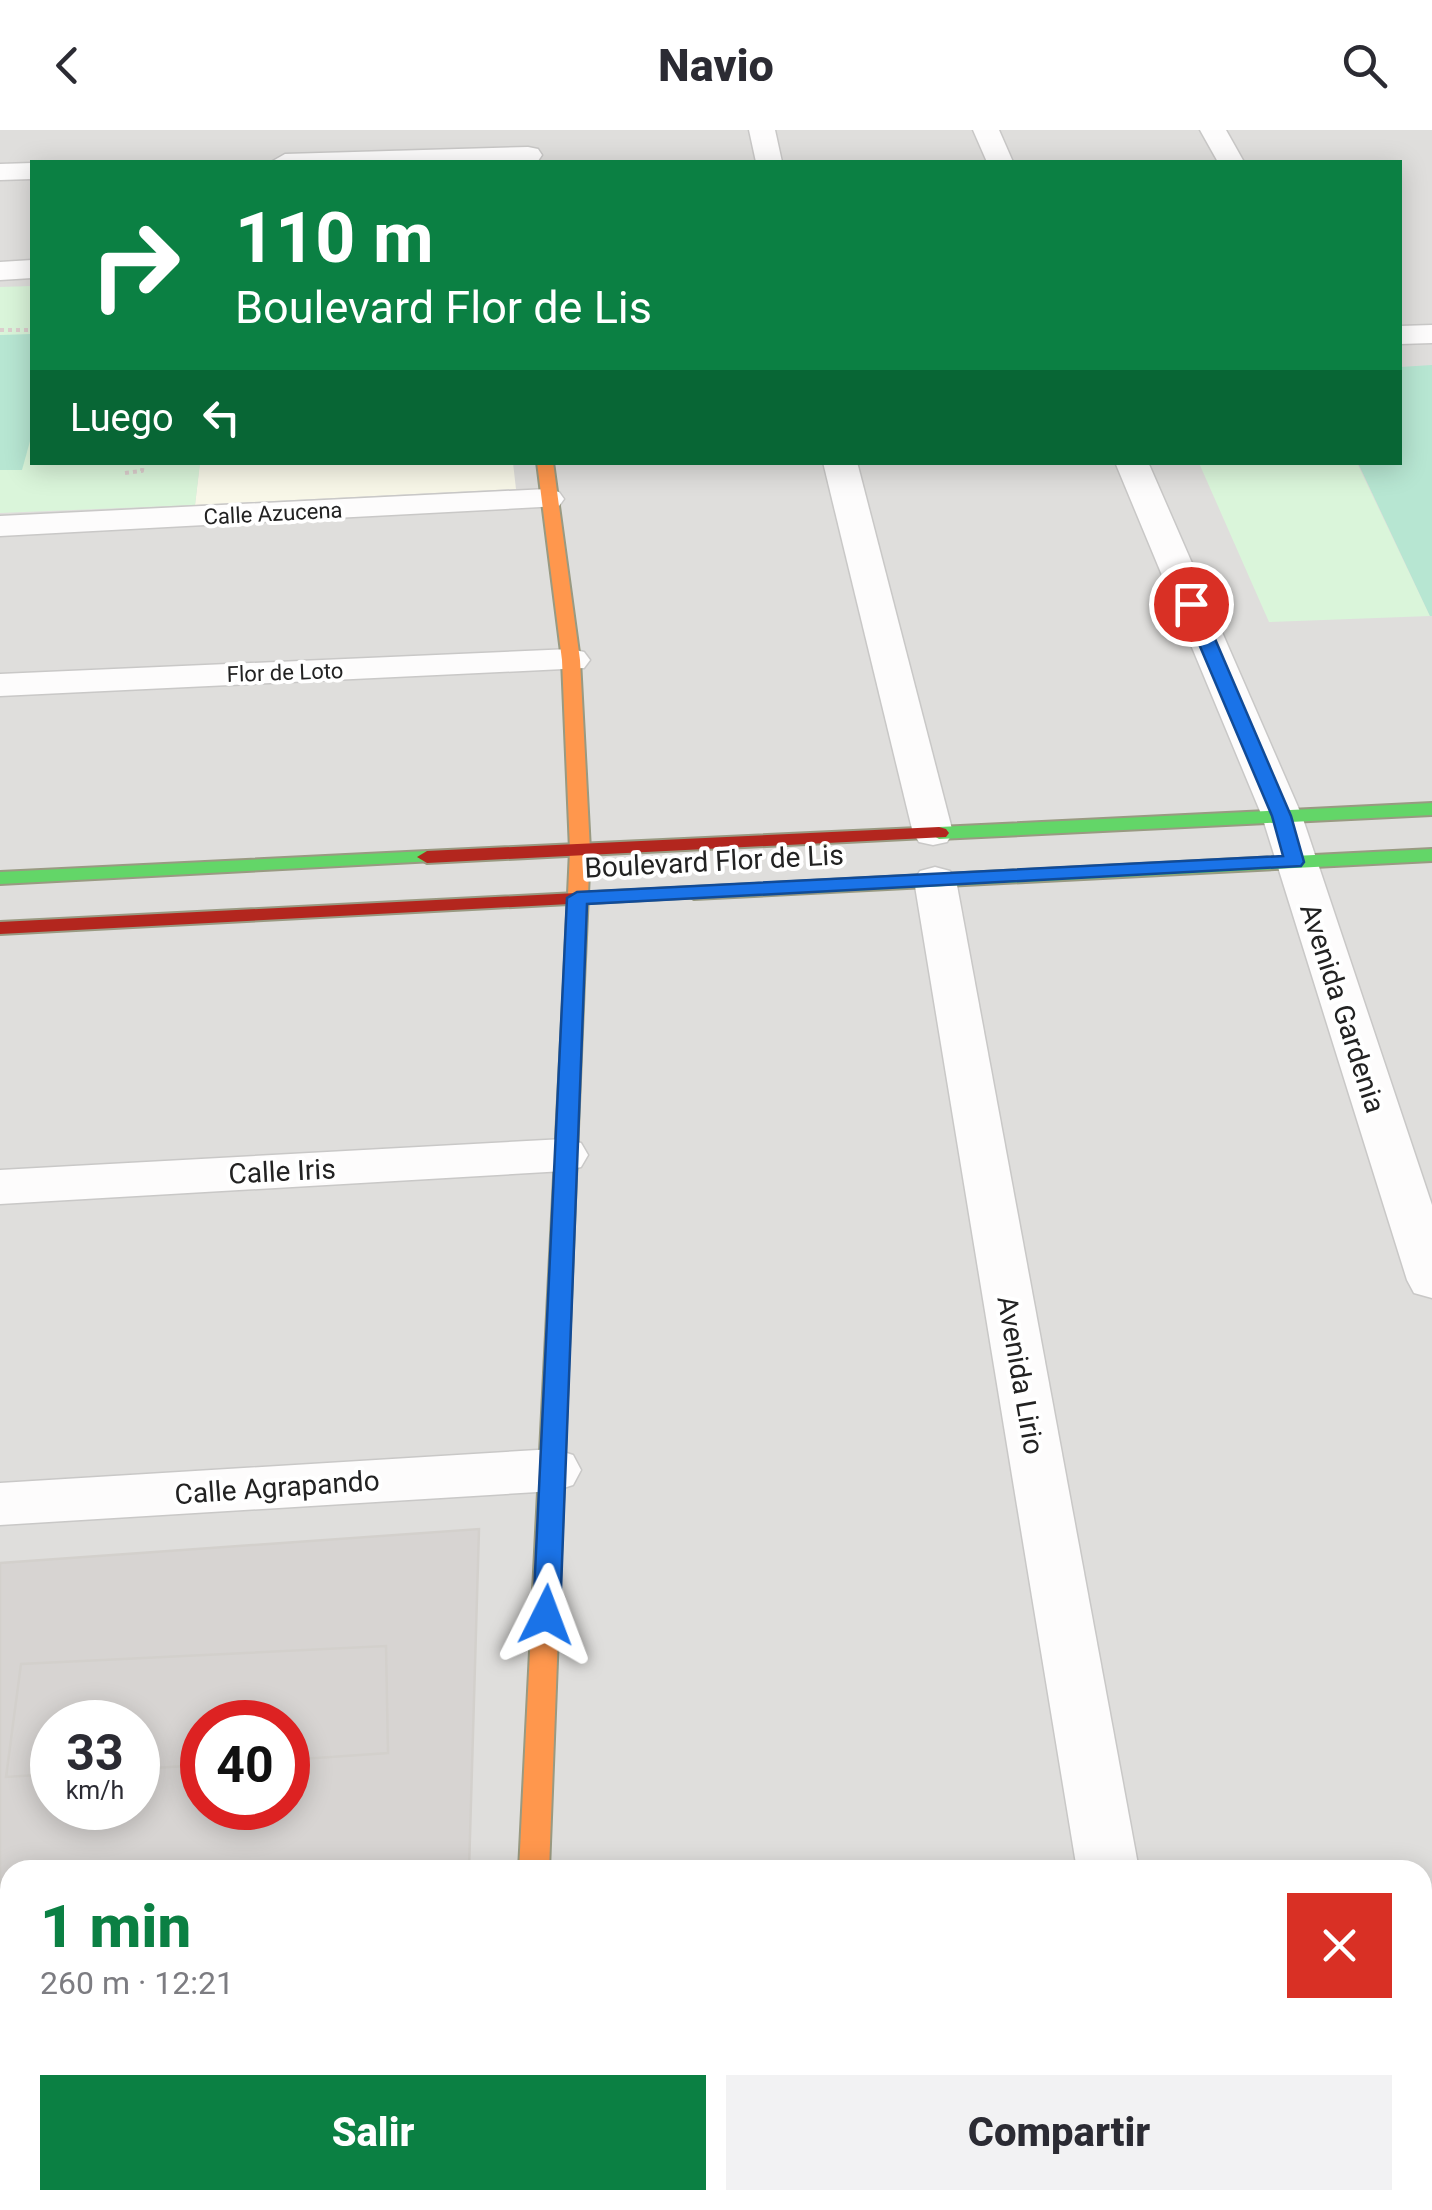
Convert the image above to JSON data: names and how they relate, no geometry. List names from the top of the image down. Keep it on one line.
{"streets":{"street":["Calle Azucena","Flor de Loto","Boulevard Flor de Lis","Avenida Gardenia","Calle Iris","Avenida Lirio","Calle Agrapando"]},"crossings":[["Boulevard Flor de Lis","Avenida Gardenia"],["Boulevard Flor de Lis","Avenida Lirio"]],"page":{"header":"Navio","turn":["110 m","Boulevard Flor de Lis"],"then":"Luego","speed":"33 km/h","limit":"40","heading":["1 min","260 m · 12:21"],"buttons":["Salir","Compartir"]}}
